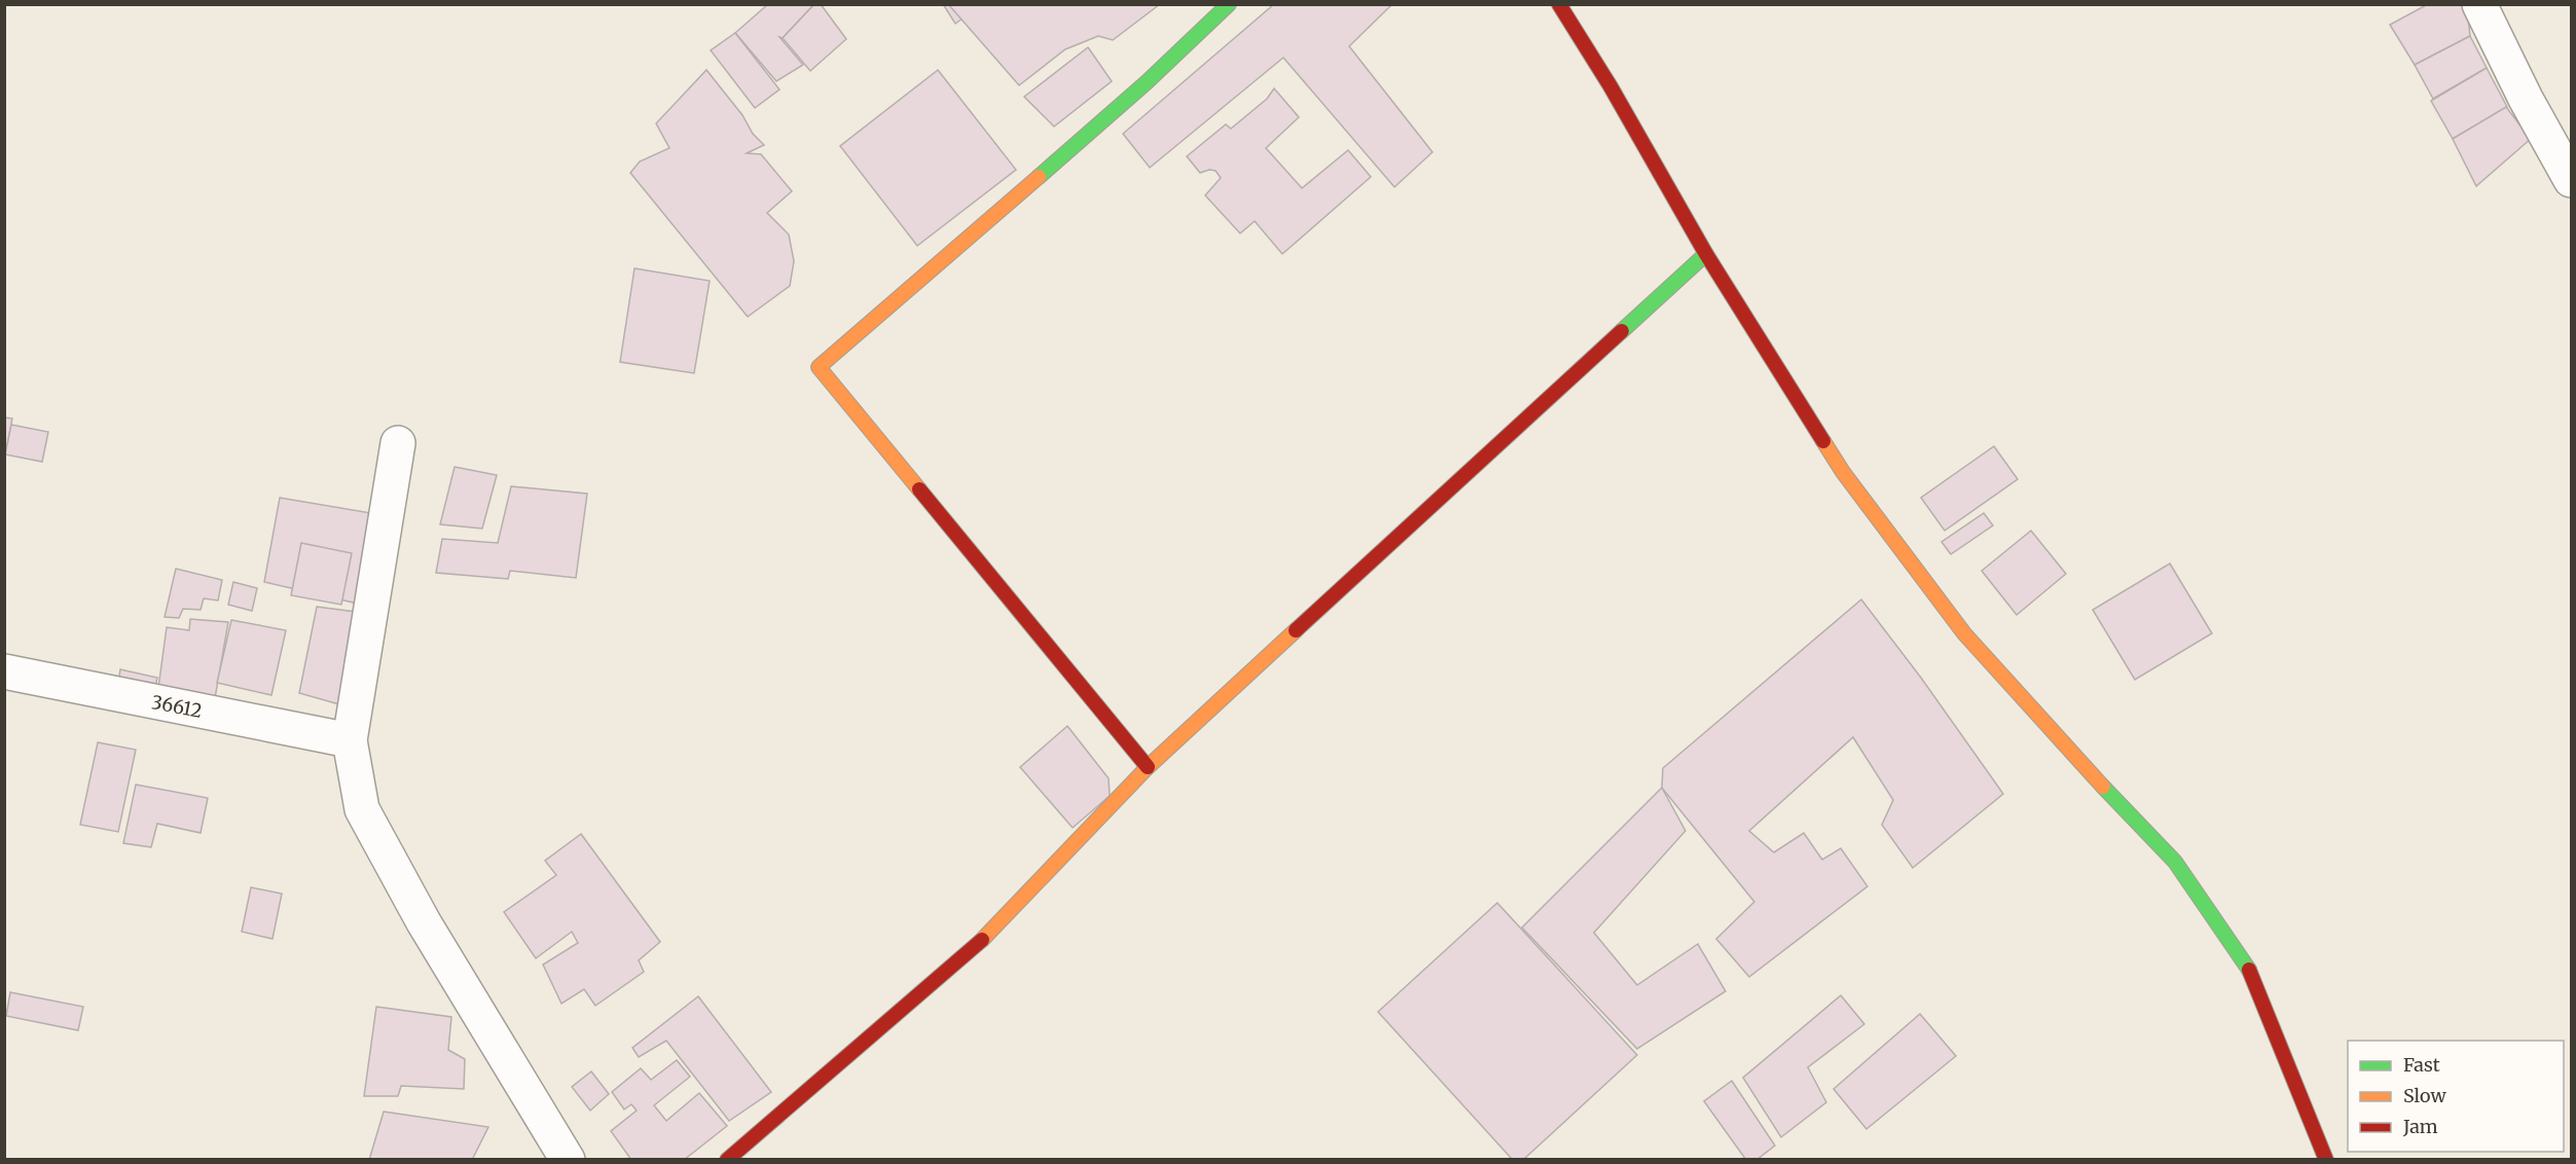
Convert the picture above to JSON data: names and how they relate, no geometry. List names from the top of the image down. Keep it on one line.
{"streets":{"street":["36612"]},"legend":["Fast","Slow","Jam"]}
